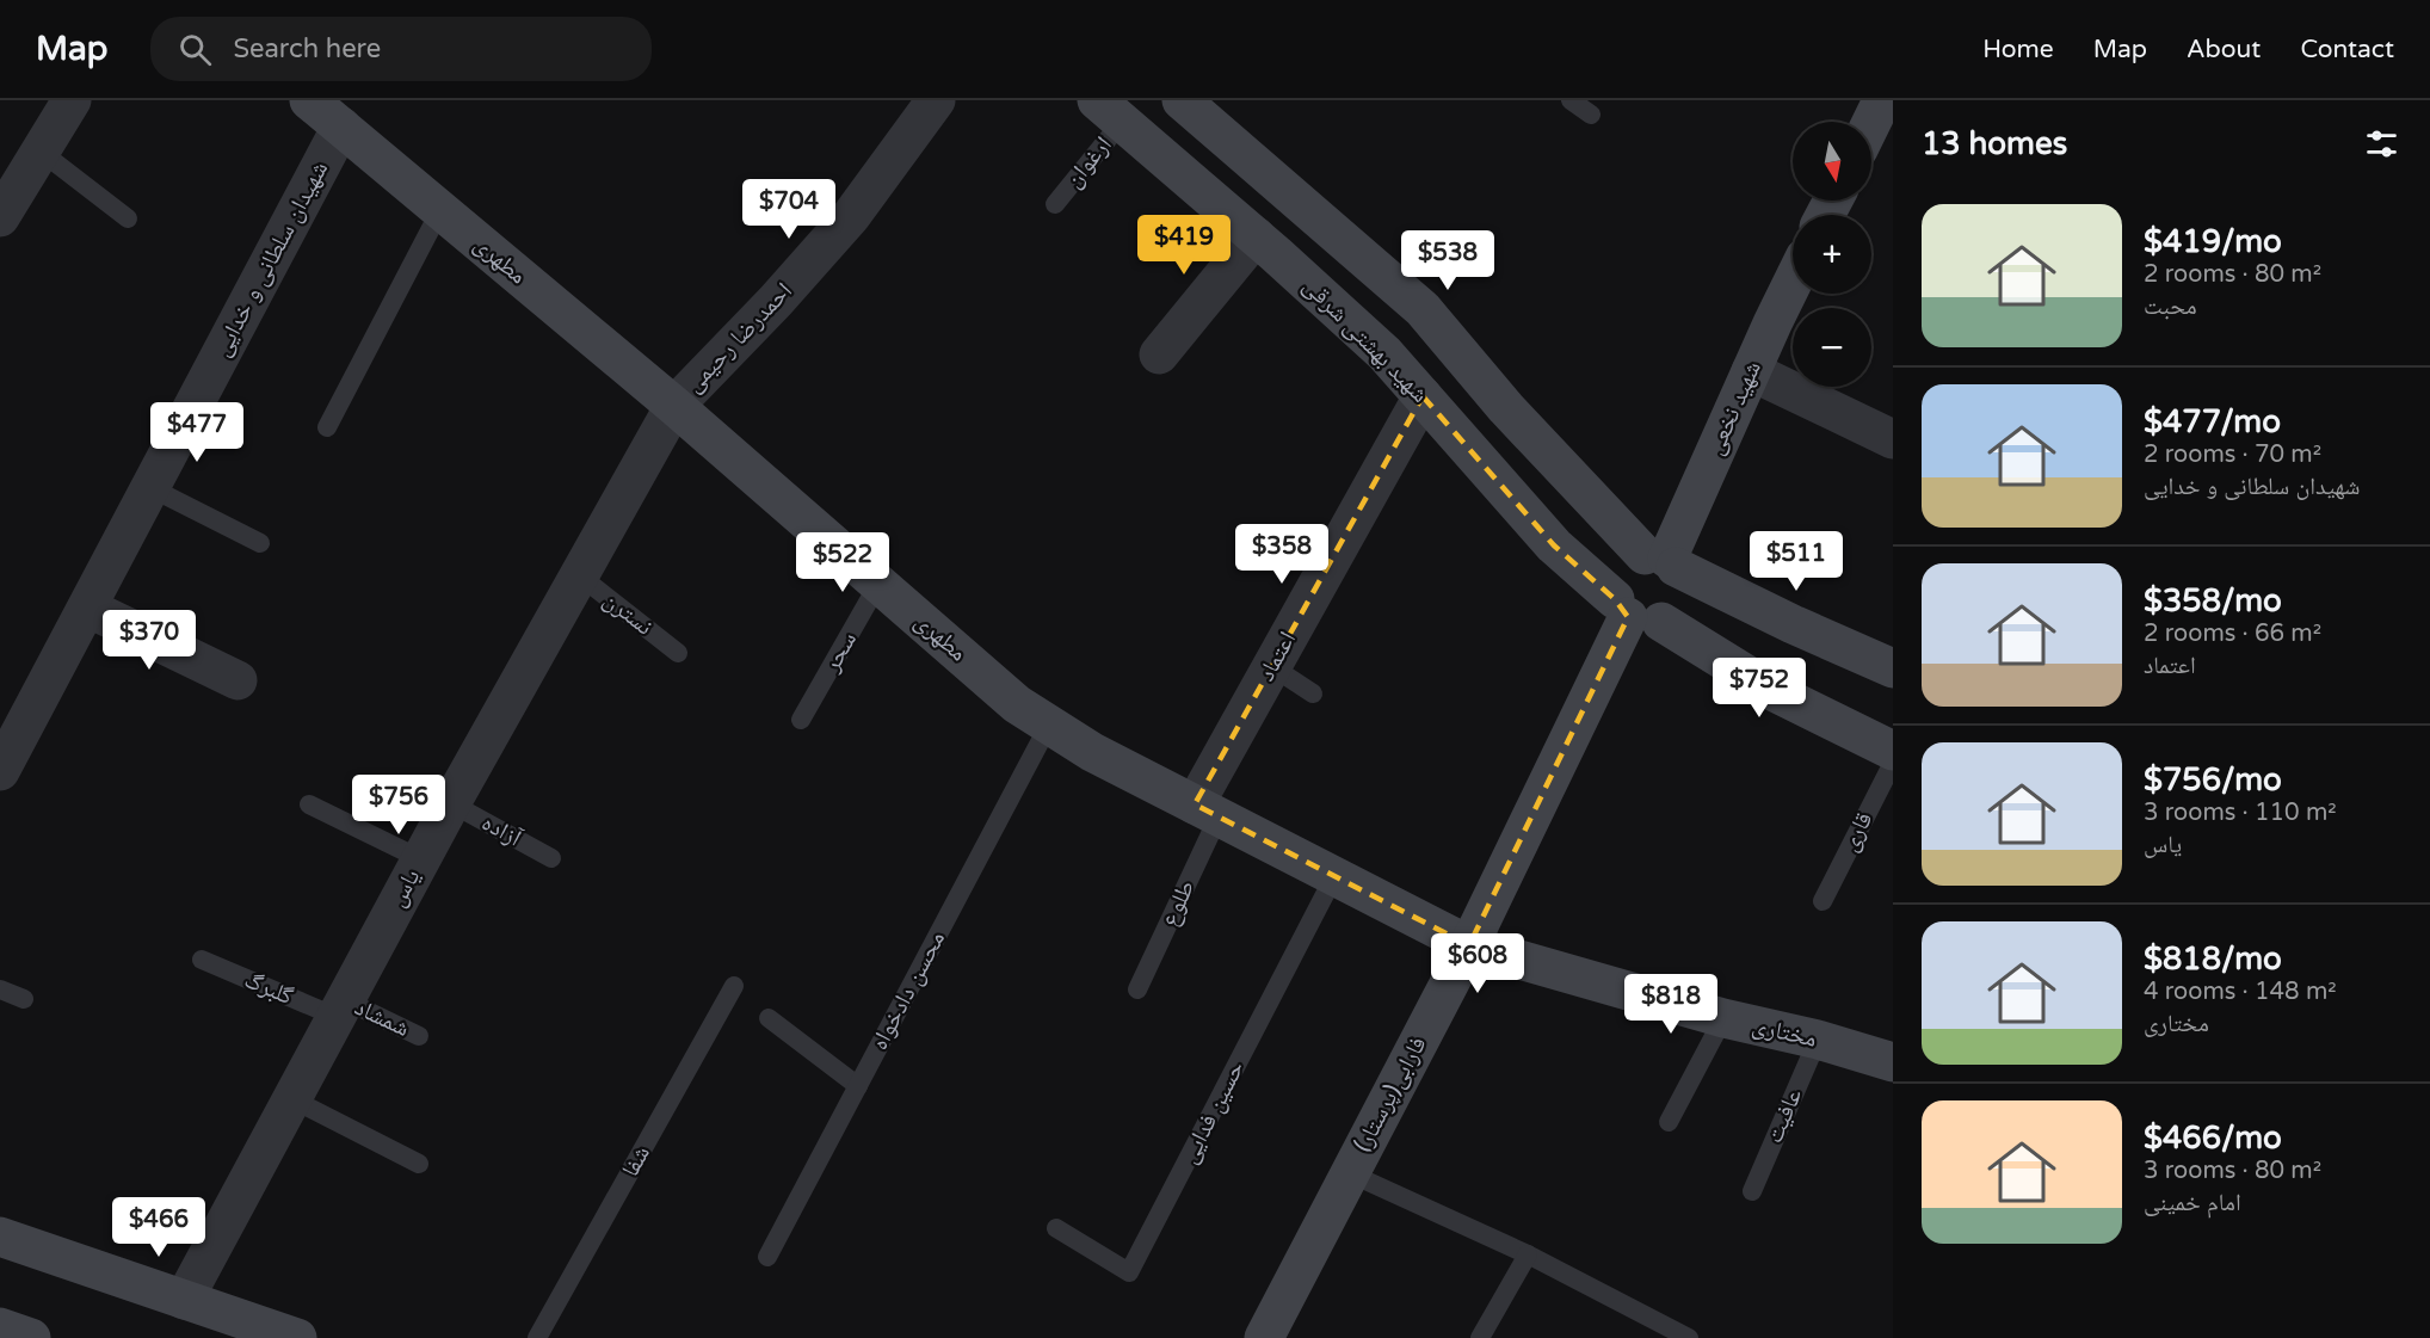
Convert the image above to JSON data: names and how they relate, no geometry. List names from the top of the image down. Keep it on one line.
{"streets":{"street":["شهیدان سلطانی و خدایی","مطهری","احمدرضا رحیمی","شهید بهشتی شرقی","شهید نخعی","اعتماد","یاس","مختاری","(پرستار)فارابی"],"lane":["ارغوان","نسترن","سحر","آزاده","قاری","طلوع","گلبرگ","محسن دادخواه","شمشاد","حسین فدایی","عافیت","شفا"]},"crossings":[["ارغوان","شهید بهشتی شرقی"],["شهیدان سلطانی و خدایی","مطهری"],["مطهری","احمدرضا رحیمی"],["مطهری","سحر"],["مطهری","اعتماد"],["مطهری","یاس"],["مطهری","طلوع"],["مطهری","محسن دادخواه"],["مطهری","مختاری"],["مطهری","(پرستار)فارابی"],["مطهری","حسین فدایی"],["احمدرضا رحیمی","یاس"],["شهید بهشتی شرقی","شهید نخعی"],["شهید بهشتی شرقی","اعتماد"],["شهید بهشتی شرقی","(پرستار)فارابی"],["شهید نخعی","(پرستار)فارابی"],["نسترن","یاس"],["اعتماد","طلوع"],["آزاده","یاس"],["یاس","گلبرگ"],["یاس","شمشاد"],["گلبرگ","شمشاد"],["مختاری","(پرستار)فارابی"],["مختاری","عافیت"]],"north":"bottom","page":{"header":"Map","search":"Search here","nav":["Home","Map","About","Contact"],"heading":"13 homes","map_buttons":["+","−"],"price":["$704","$419","$538","$477","$358","$511","$522","$370","$752","$756","$608","$818","$466"],"list":[{"name":"$419/mo","note":"2 rooms · 80 m² · محبت"},{"name":"$477/mo","note":"2 rooms · 70 m² · شهیدان سلطانی و خدایی"},{"name":"$358/mo","note":"2 rooms · 66 m² · اعتماد"},{"name":"$756/mo","note":"3 rooms · 110 m² · یاس"},{"name":"$818/mo","note":"4 rooms · 148 m² · مختاری"},{"name":"$466/mo","note":"3 rooms · 80 m² · امام خمینی"}]}}
